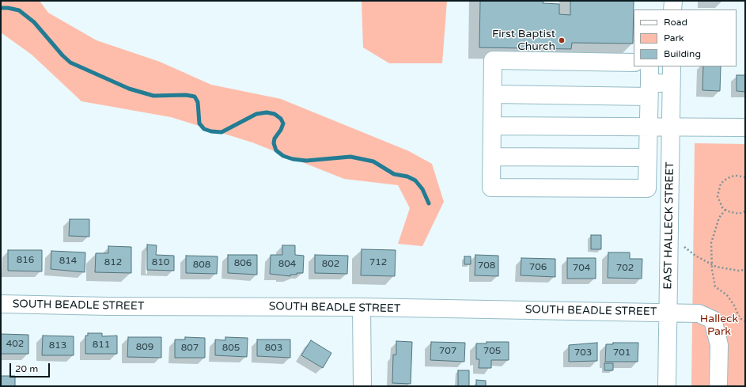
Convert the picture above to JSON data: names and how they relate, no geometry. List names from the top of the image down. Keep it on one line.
{"streets":{"street":["EAST HALLECK STREET","SOUTH BEADLE STREET"]},"crossings":[["EAST HALLECK STREET","SOUTH BEADLE STREET"]],"parks":["Halleck Park"],"places":["First Baptist Church"],"house_numbers":["816","814","812","810","712","806","804","802","808","708","706","704","702","402","811","813","809","807","805","803","707","705","703","701"],"legend":["Road","Park","Building"],"scale_bar":"20 m"}
